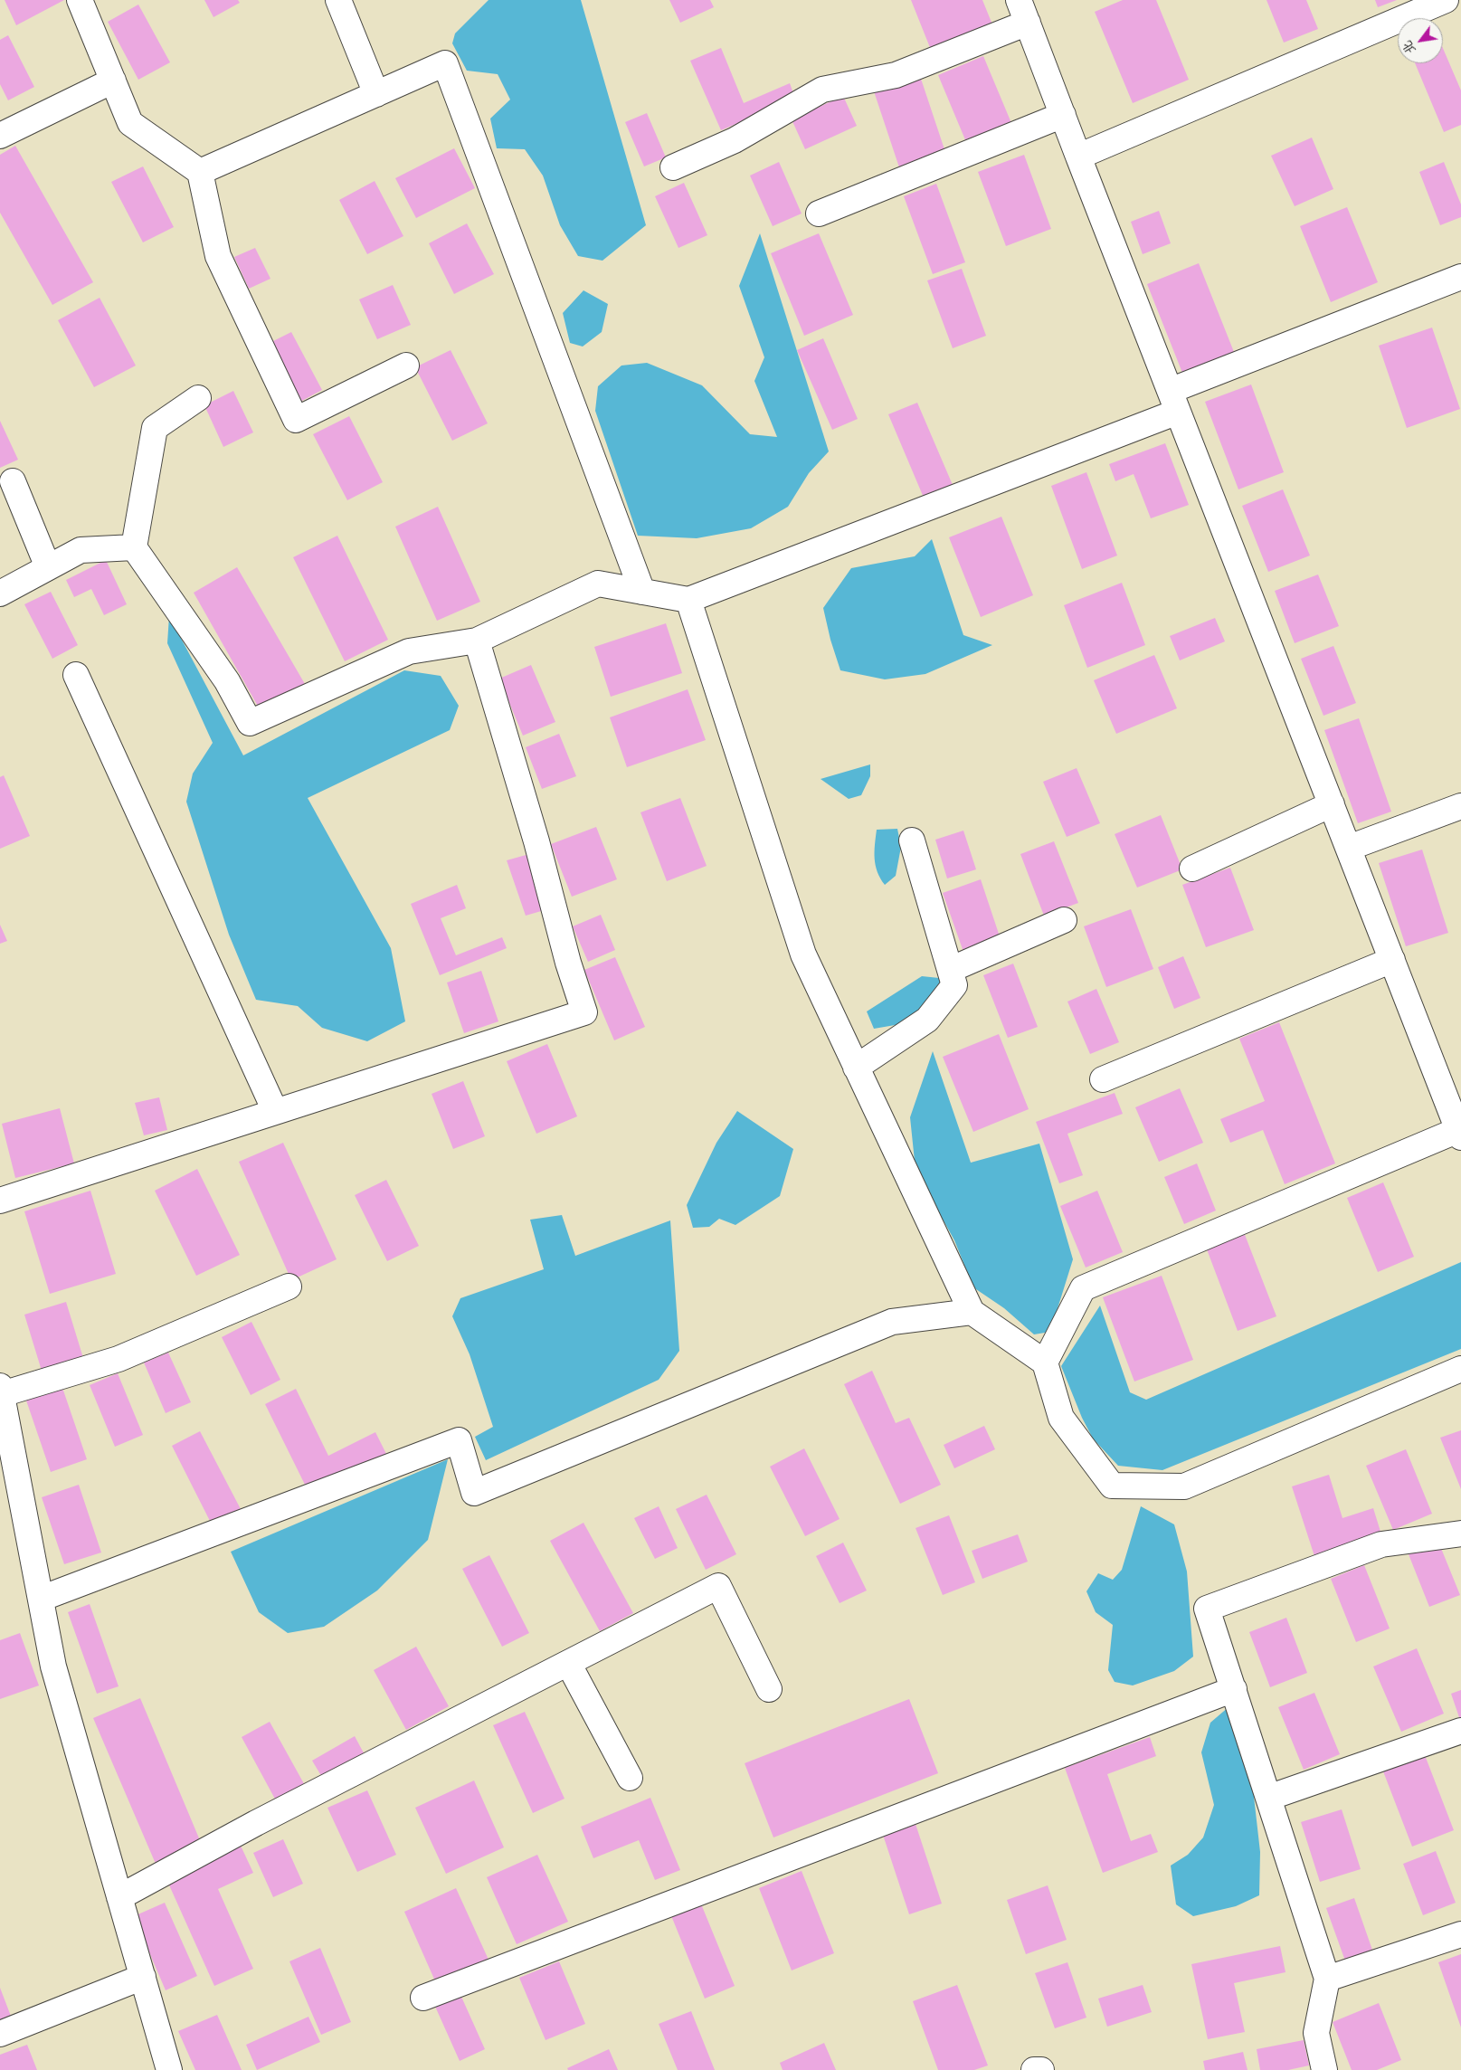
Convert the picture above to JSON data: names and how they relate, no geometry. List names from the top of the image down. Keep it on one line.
{"north":"bottom left"}
